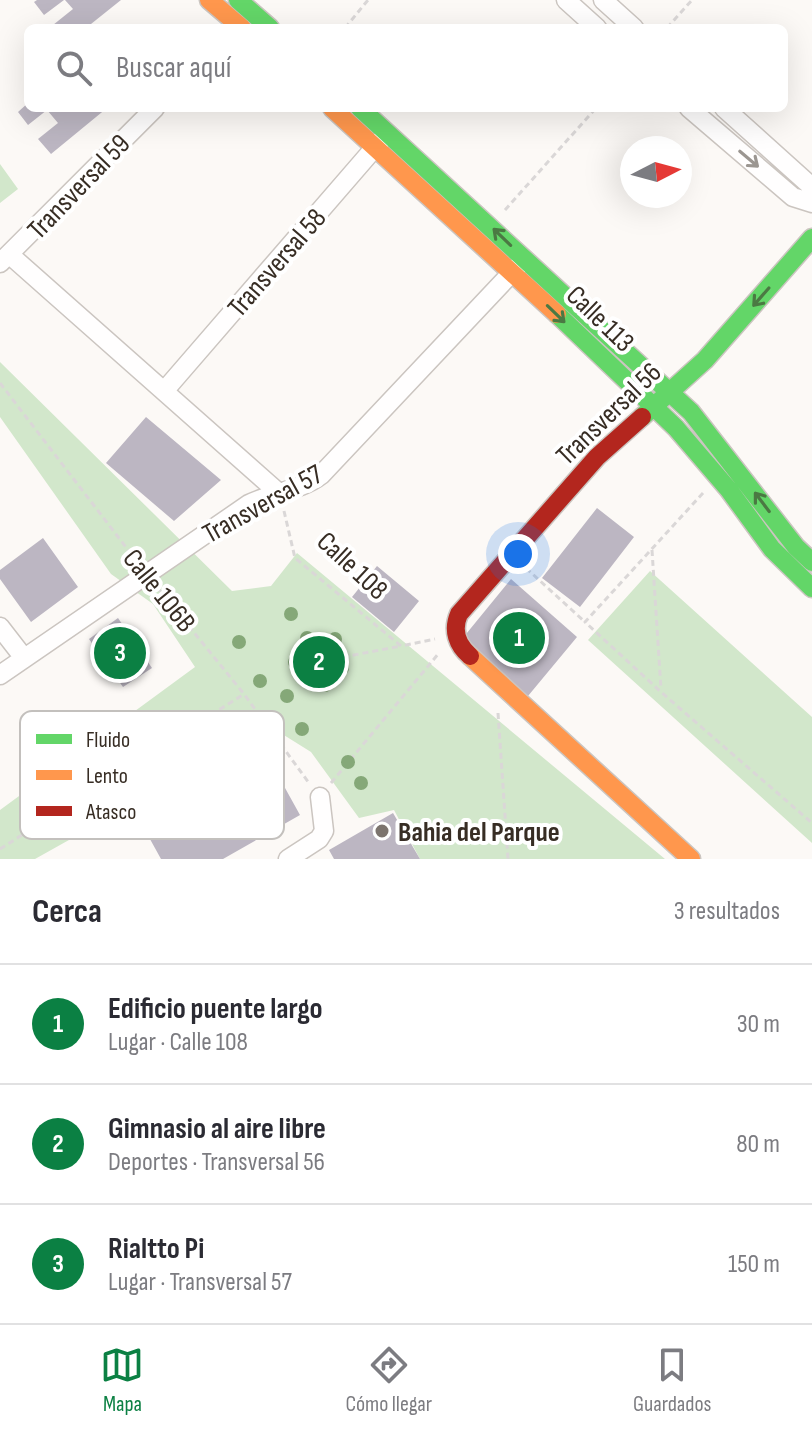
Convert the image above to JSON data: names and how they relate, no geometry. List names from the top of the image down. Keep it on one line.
{"streets":{"street":["Transversal 59","Transversal 58","Calle 113","Transversal 56","Transversal 57"],"path":["Calle 108","Calle 106B"]},"crossings":[["Transversal 58","Calle 113"],["Calle 113","Transversal 56"],["Calle 113","Transversal 57"],["Transversal 57","Calle 108"],["Transversal 57","Calle 106B"]],"one_way":["Transversal 56"],"places":["Bahia del Parque"],"legend":["Fluido","Lento","Atasco"],"north":"right","page":{"search":"Buscar aquí","pins":["1","3","2"],"heading":["Cerca","3 resultados"],"list":[{"mark":"1","name":"Edificio puente largo","note":"Lugar · Calle 108","value":"30 m"},{"mark":"2","name":"Gimnasio al aire libre","note":"Deportes · Transversal 56","value":"80 m"},{"mark":"3","name":"Rialtto Pi","note":"Lugar · Transversal 57","value":"150 m"}],"nav":["Mapa","Cómo llegar","Guardados"]}}
